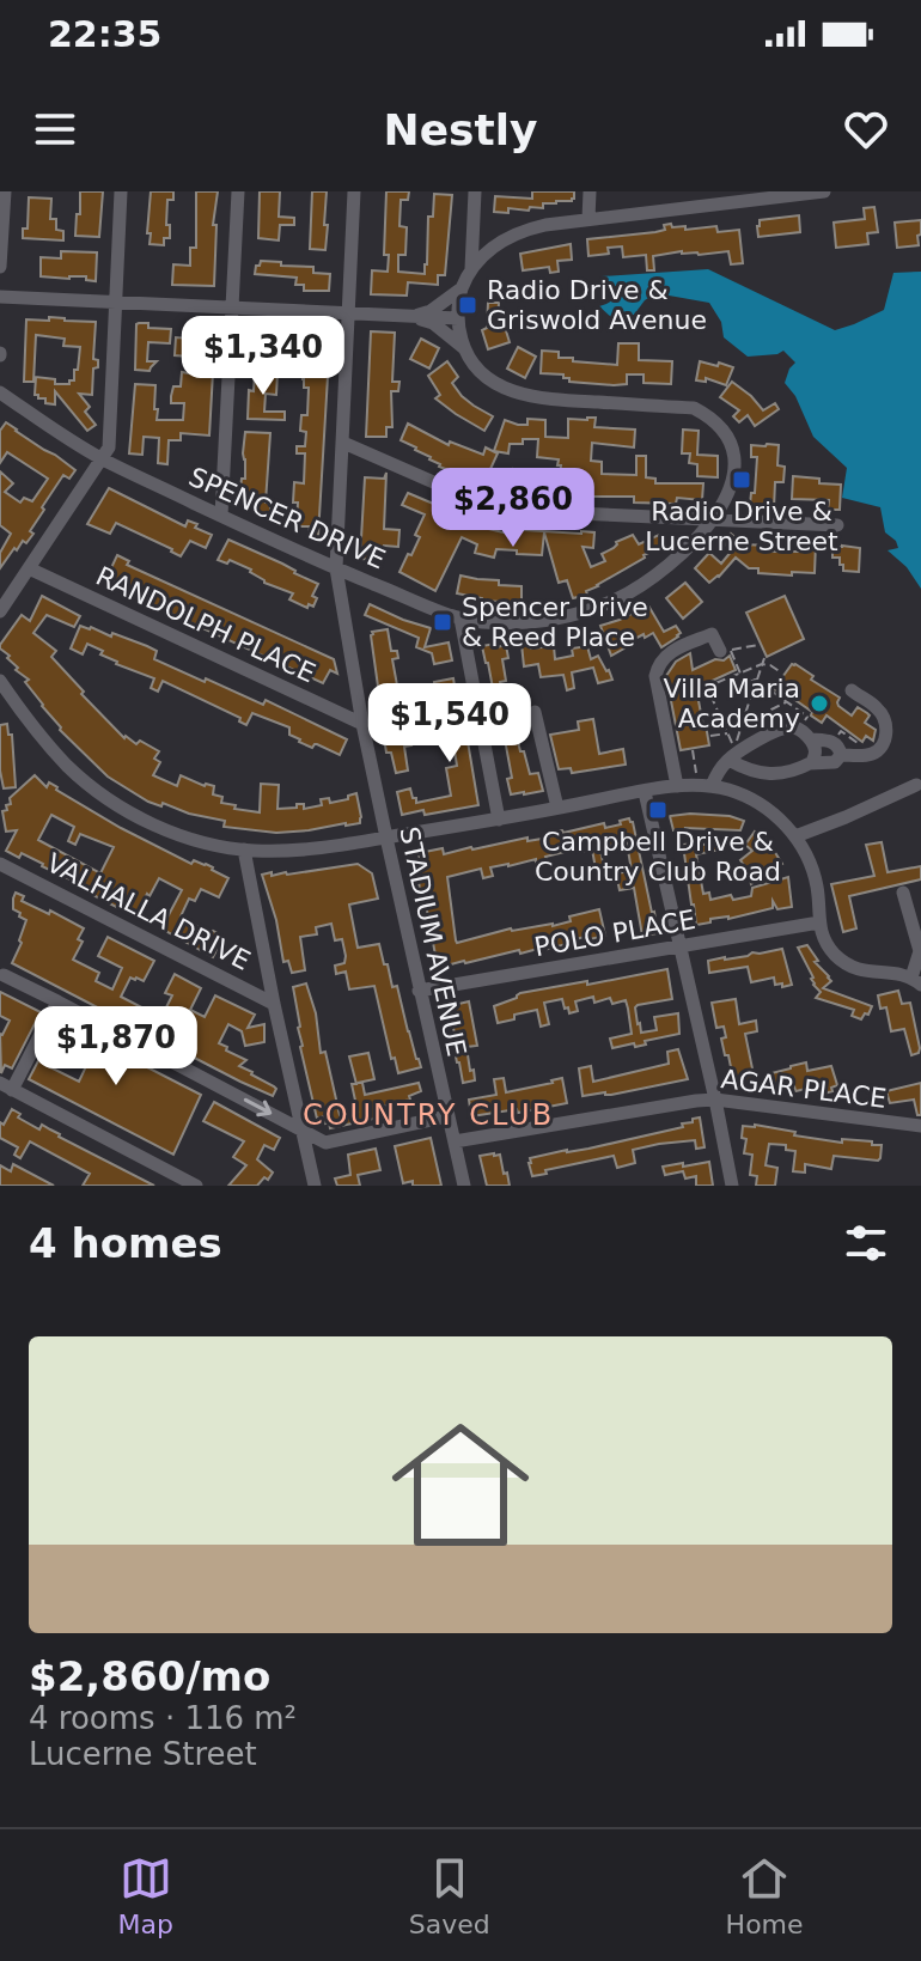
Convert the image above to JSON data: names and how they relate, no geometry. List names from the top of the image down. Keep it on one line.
{"streets":{"street":["SPENCER DRIVE","RANDOLPH PLACE","VALHALLA DRIVE","POLO PLACE","STADIUM AVENUE","AGAR PLACE"]},"crossings":[["SPENCER DRIVE","STADIUM AVENUE"],["RANDOLPH PLACE","STADIUM AVENUE"],["POLO PLACE","STADIUM AVENUE"],["STADIUM AVENUE","AGAR PLACE"]],"districts":["COUNTRY CLUB"],"places":{"transit":["Radio Drive & Griswold Avenue","Radio Drive & Lucerne Street","Spencer Drive & Reed Place","Campbell Drive & Country Club Road"],"other":["Villa Maria Academy"]},"page":{"status":"22:35","header":"Nestly","price":["$1,340","$2,860","$1,540","$1,870"],"heading":"4 homes","list":[{"name":"$2,860/mo","note":"4 rooms · 116 m² · Lucerne Street"}],"tabs":["Map","Saved","Home"]}}
